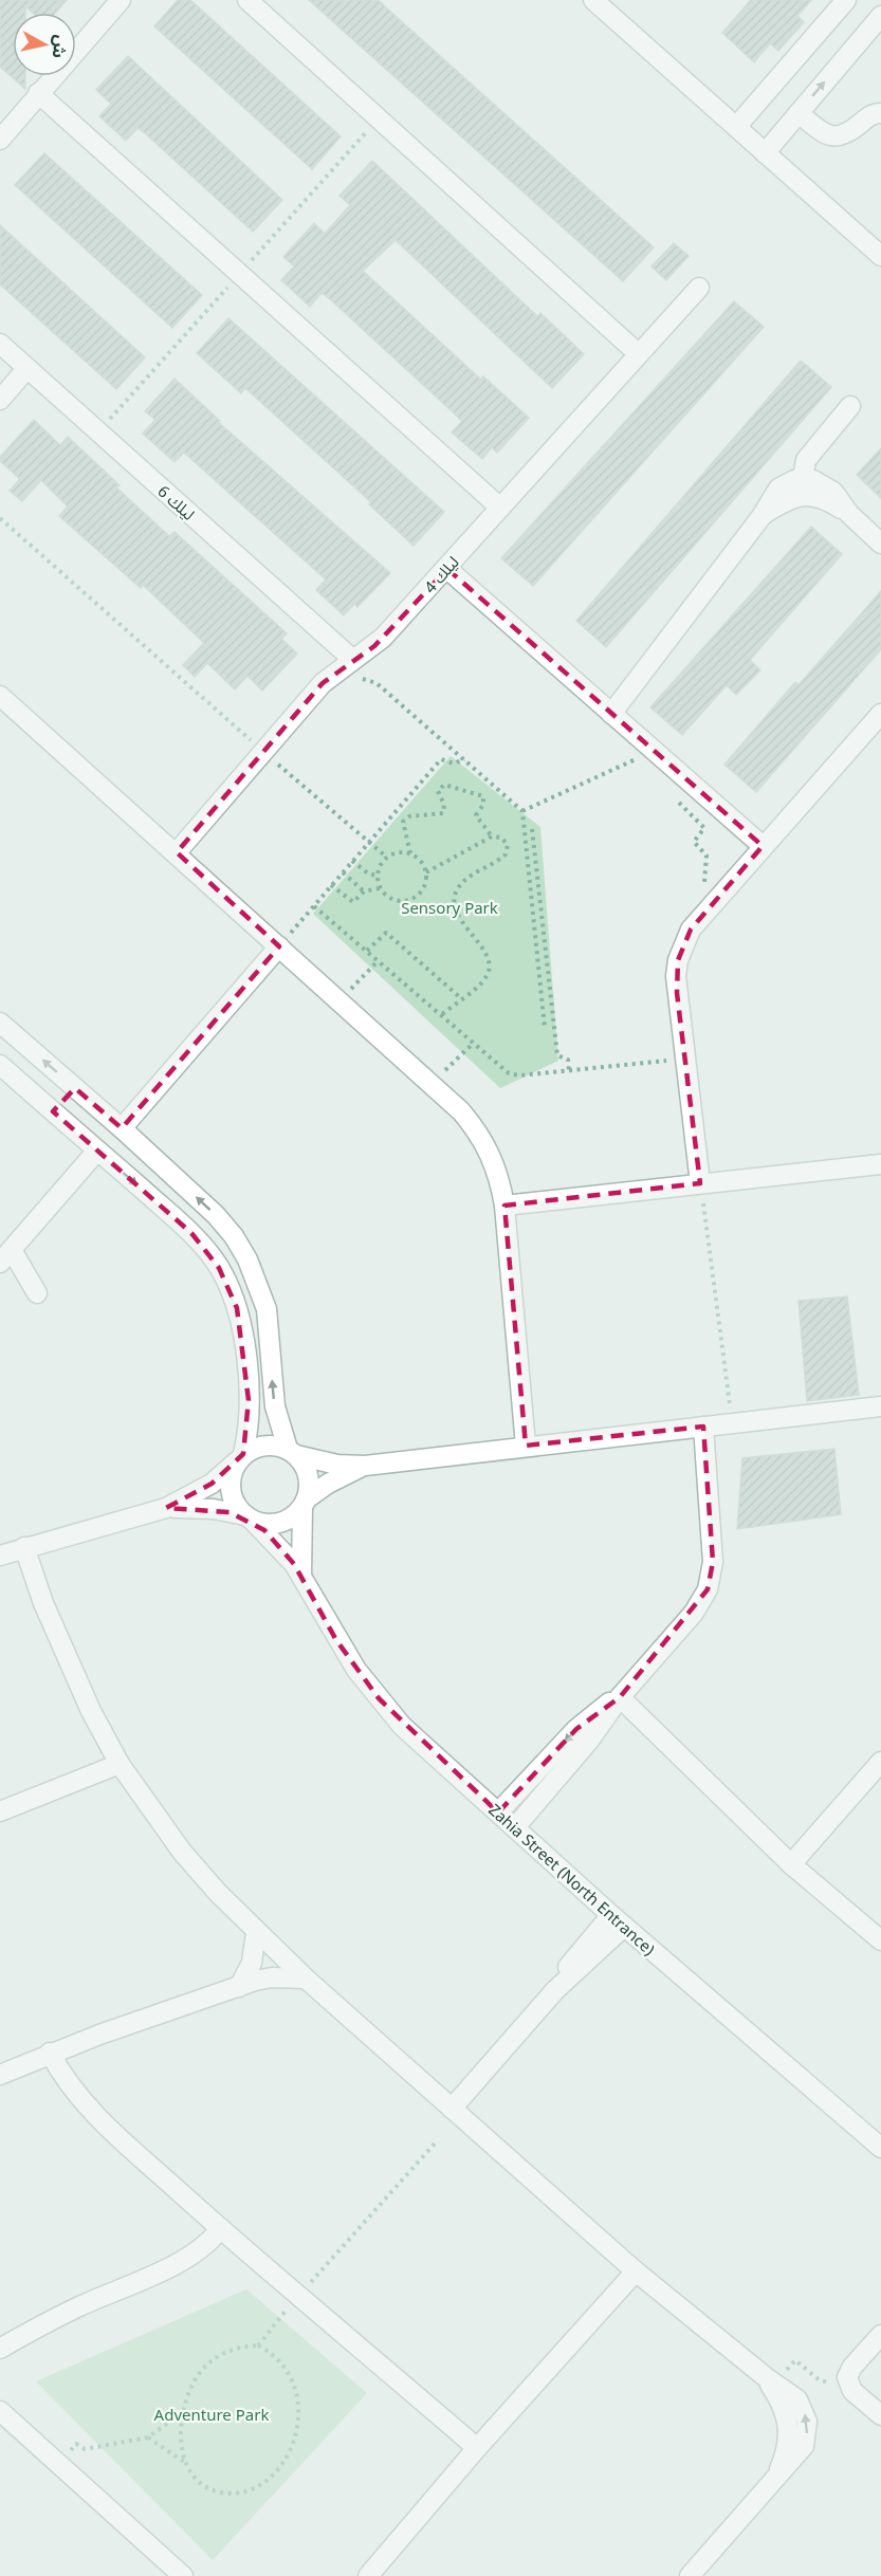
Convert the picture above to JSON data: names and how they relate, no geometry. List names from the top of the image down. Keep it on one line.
{"streets":{"street":["ليلك 6","ليلك 4","Zahia Street (North Entrance)"]},"crossings":[["ليلك 6","ليلك 4"]],"parks":["Sensory Park","Adventure Park"],"north":"right"}
